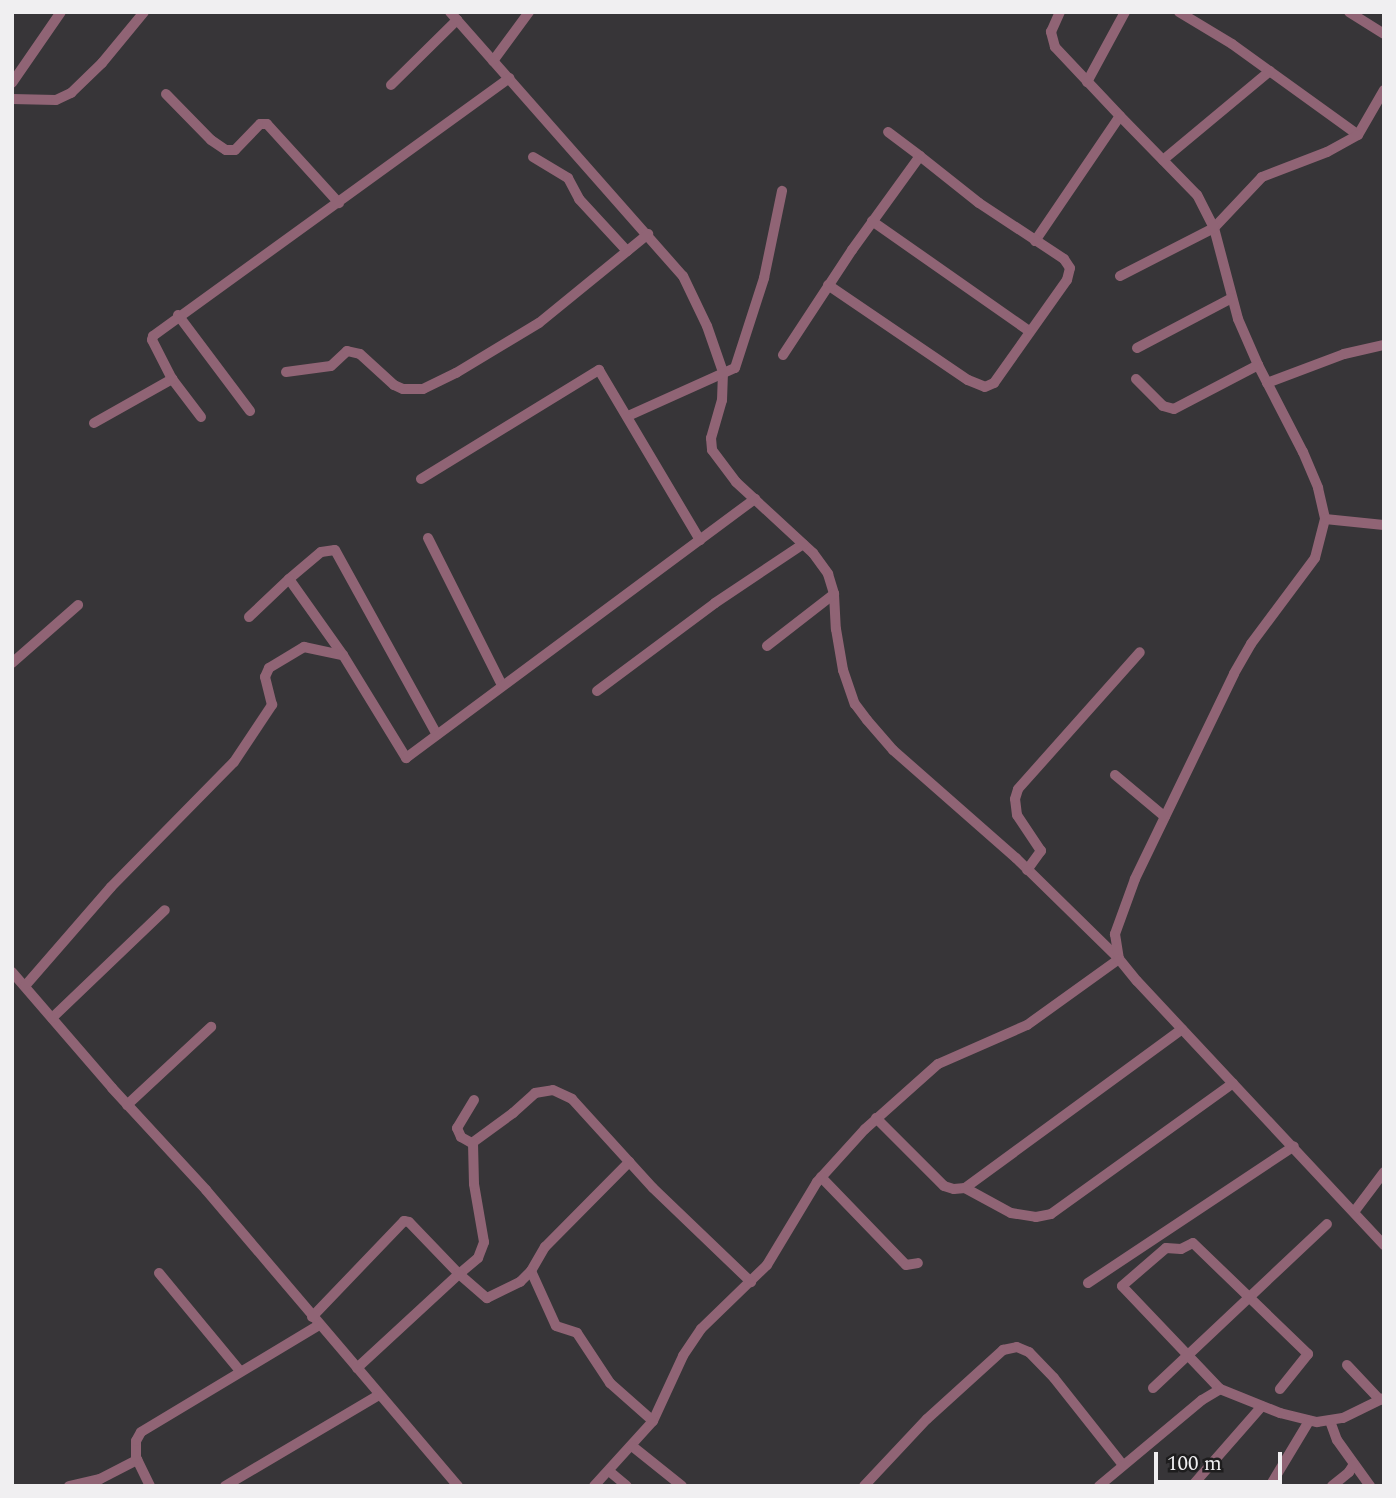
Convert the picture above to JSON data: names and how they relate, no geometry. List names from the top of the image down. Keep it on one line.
{"scale_bar":"100 m"}
